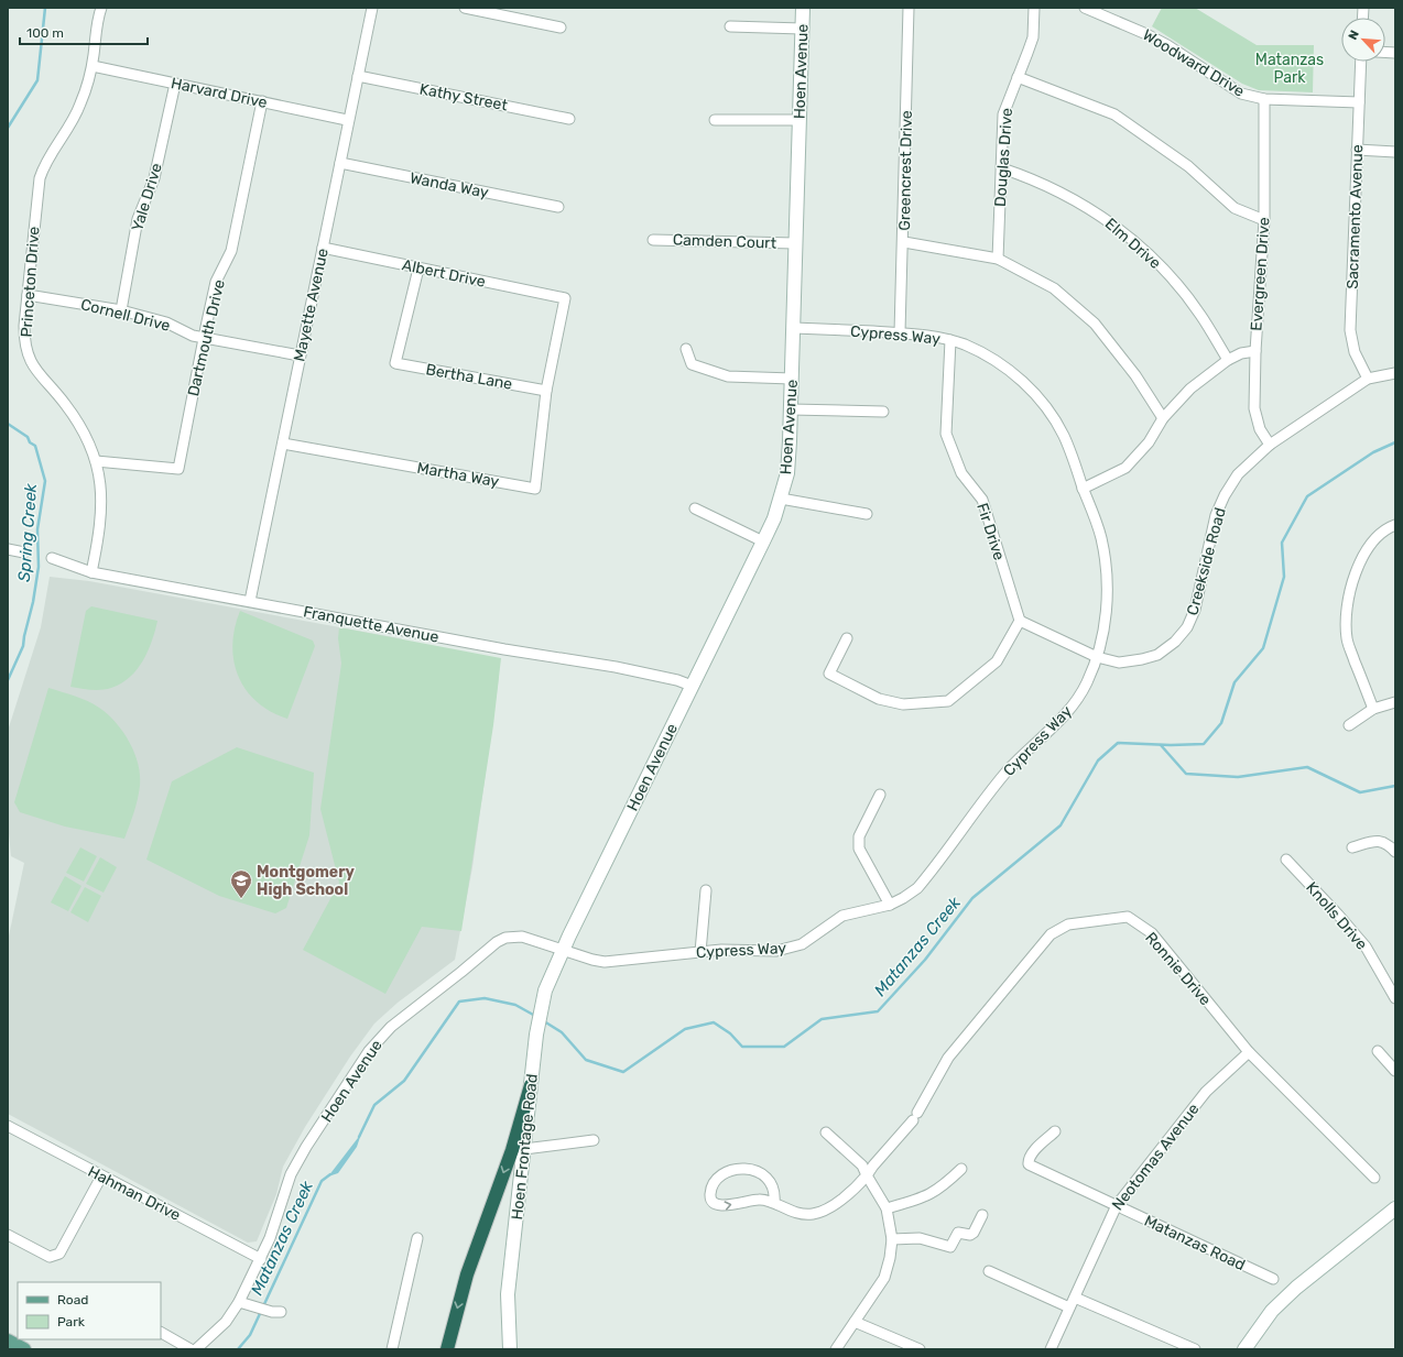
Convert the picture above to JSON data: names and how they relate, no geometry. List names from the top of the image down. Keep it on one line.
{"streets":{"street":["Woodward Drive","Hoen Avenue","Harvard Drive","Kathy Street","Douglas Drive","Greencrest Drive","Wanda Way","Yale Drive","Sacramento Avenue","Camden Court","Elm Drive","Albert Drive","Evergreen Drive","Princeton Drive","Mayette Avenue","Cornell Drive","Cypress Way","Dartmouth Drive","Bertha Lane","Martha Way","Fir Drive","Creekside Road","Franquette Avenue","Knolls Drive","Ronnie Drive","Hoen Frontage Road","Neotomas Avenue","Hahman Drive","Matanzas Road"]},"crossings":[["Woodward Drive","Sacramento Avenue"],["Woodward Drive","Evergreen Drive"],["Hoen Avenue","Camden Court"],["Hoen Avenue","Cypress Way"],["Hoen Avenue","Franquette Avenue"],["Hoen Avenue","Hoen Frontage Road"],["Hoen Avenue","Hahman Drive"],["Harvard Drive","Yale Drive"],["Harvard Drive","Princeton Drive"],["Harvard Drive","Mayette Avenue"],["Harvard Drive","Dartmouth Drive"],["Kathy Street","Mayette Avenue"],["Douglas Drive","Elm Drive"],["Greencrest Drive","Cypress Way"],["Wanda Way","Mayette Avenue"],["Yale Drive","Cornell Drive"],["Sacramento Avenue","Creekside Road"],["Albert Drive","Mayette Avenue"],["Albert Drive","Bertha Lane"],["Albert Drive","Martha Way"],["Evergreen Drive","Creekside Road"],["Princeton Drive","Cornell Drive"],["Princeton Drive","Dartmouth Drive"],["Princeton Drive","Franquette Avenue"],["Mayette Avenue","Cornell Drive"],["Mayette Avenue","Martha Way"],["Mayette Avenue","Franquette Avenue"],["Cornell Drive","Dartmouth Drive"],["Cypress Way","Fir Drive"],["Cypress Way","Creekside Road"],["Cypress Way","Hoen Frontage Road"],["Bertha Lane","Martha Way"],["Fir Drive","Creekside Road"],["Ronnie Drive","Neotomas Avenue"],["Neotomas Avenue","Matanzas Road"]],"water":["Spring Creek","Matanzas Creek"],"parks":["Matanzas Park"],"places":{"school or university":["Montgomery High School"]},"legend":["Road","Park"],"scale_bar":"100 m","north":"top left"}
